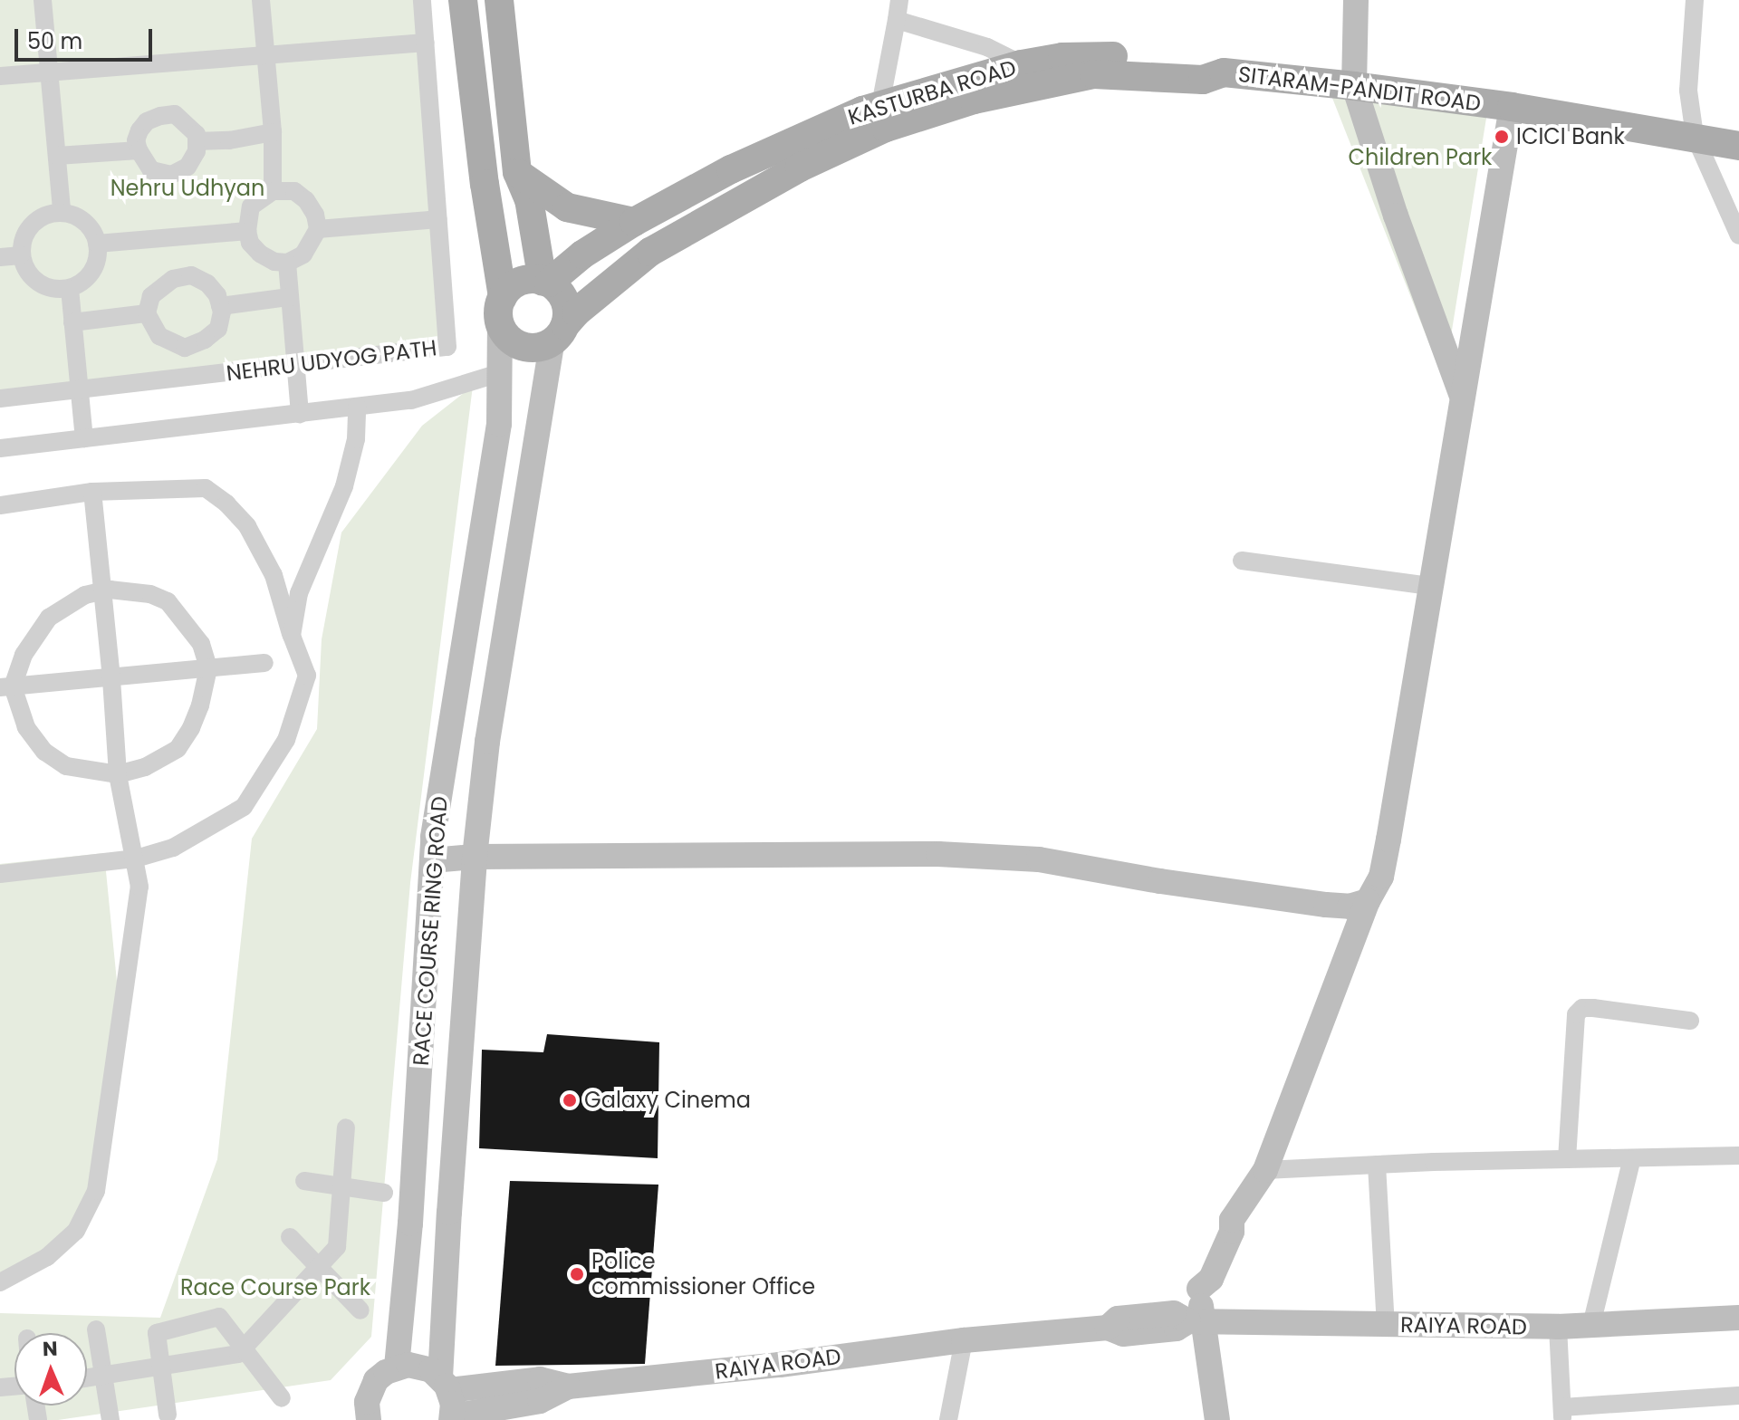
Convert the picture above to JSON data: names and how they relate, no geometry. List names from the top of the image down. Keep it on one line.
{"streets":{"main road":["SITARAM-PANDIT ROAD","KASTURBA ROAD"],"street":["NEHRU UDYOG PATH","RACE COURSE RING ROAD","RAIYA ROAD"]},"crossings":[["SITARAM-PANDIT ROAD","KASTURBA ROAD"],["SITARAM-PANDIT ROAD","RACE COURSE RING ROAD"],["KASTURBA ROAD","RACE COURSE RING ROAD"],["RACE COURSE RING ROAD","RAIYA ROAD"]],"parks":["Children Park","Nehru Udhyan","Race Course Park"],"places":["ICICI Bank","Galaxy Cinema","Police commissioner Office"],"scale_bar":"50 m","north":"top"}
